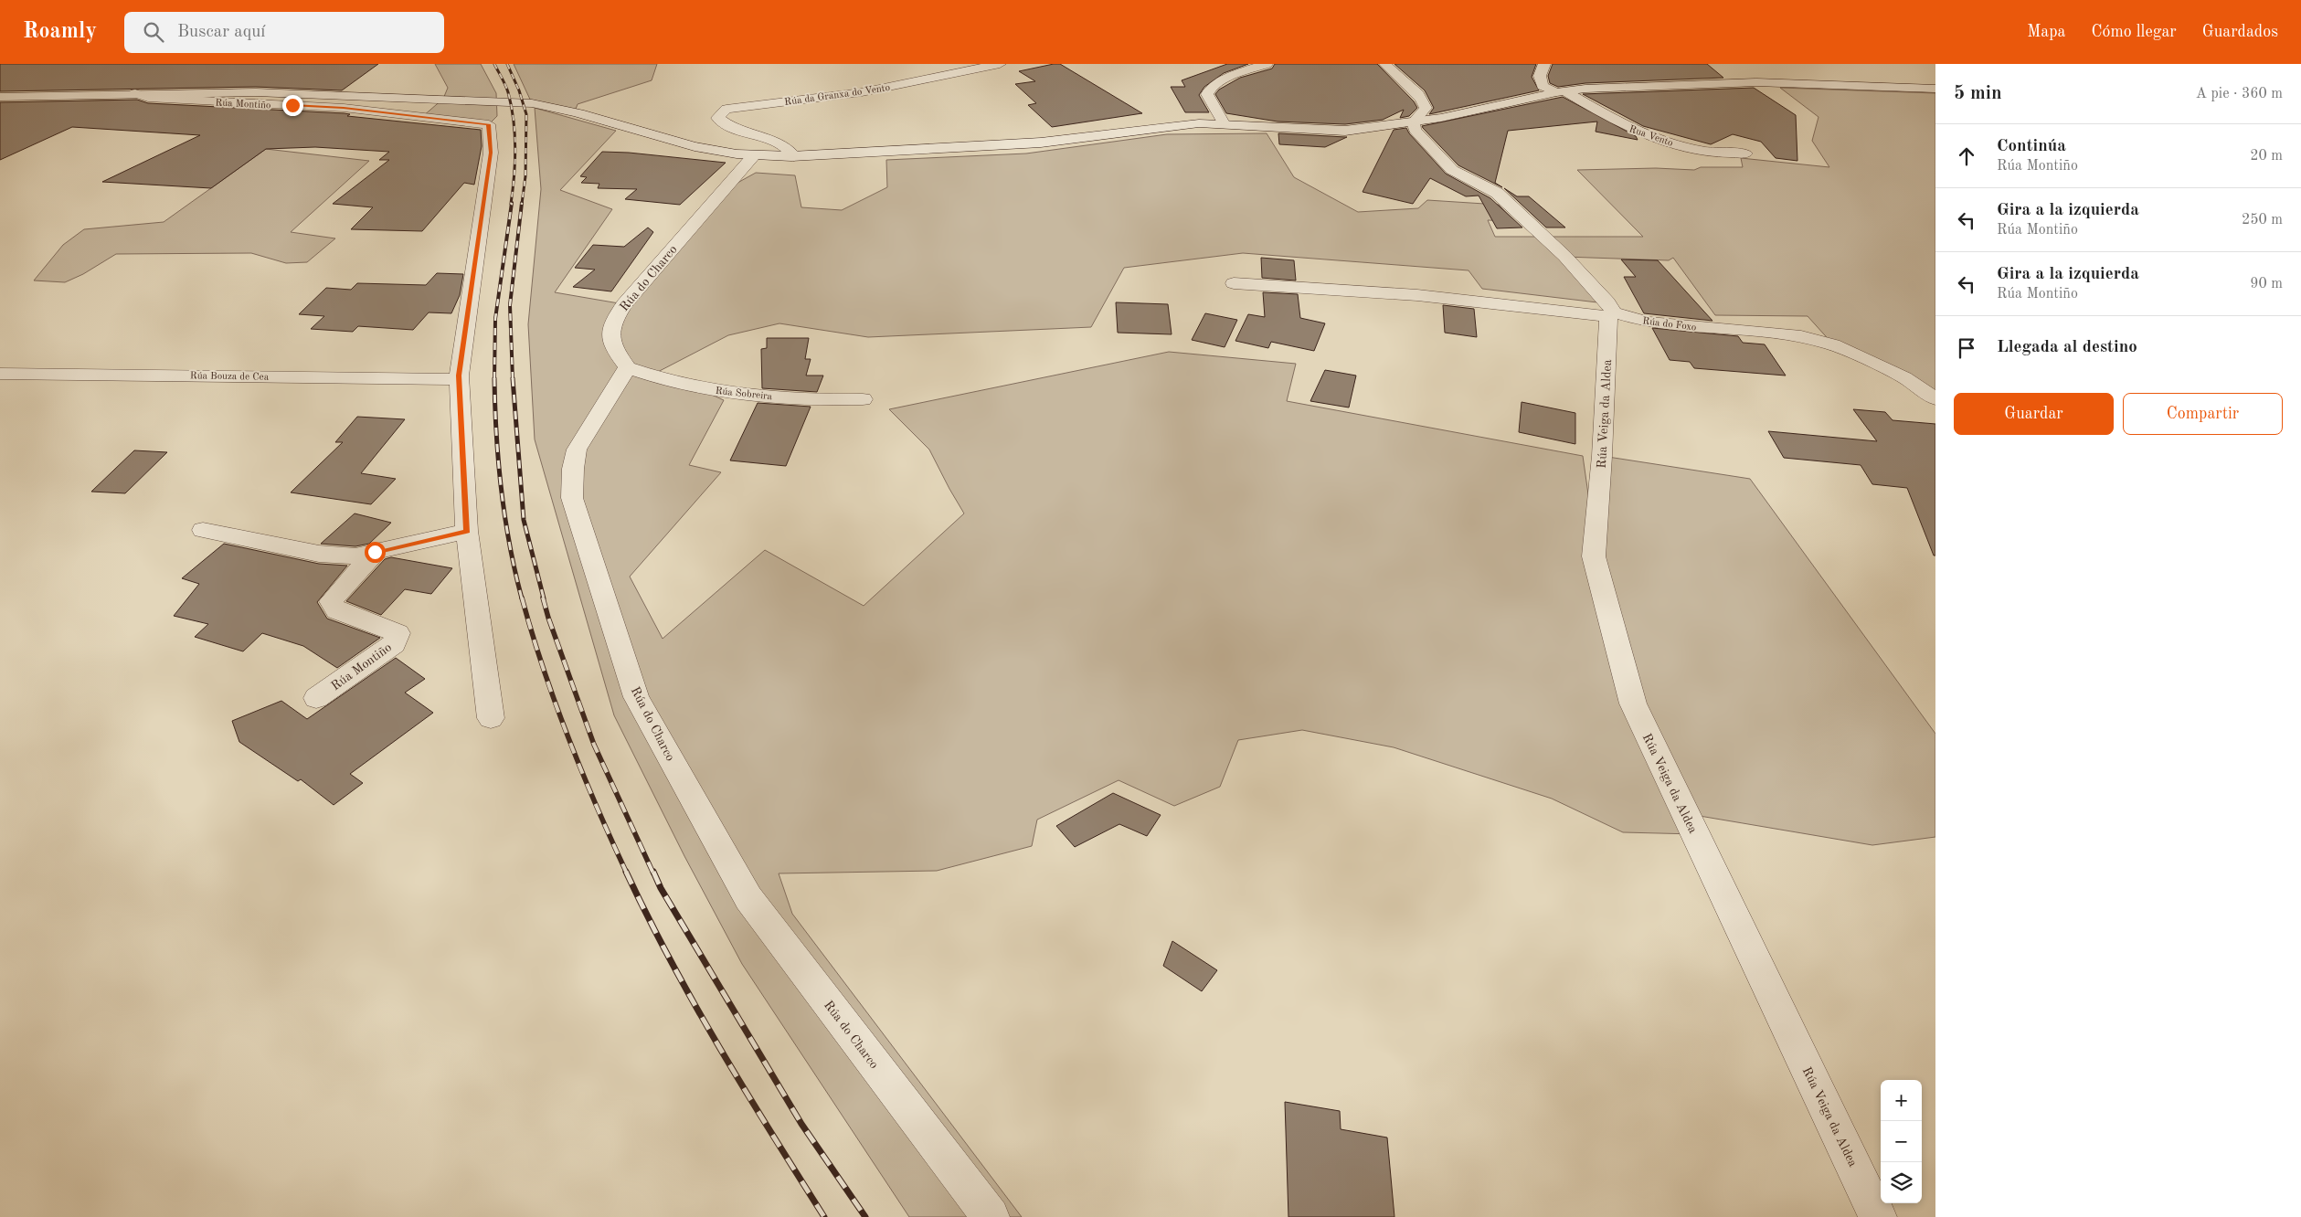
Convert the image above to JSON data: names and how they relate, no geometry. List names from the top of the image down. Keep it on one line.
{"streets":{"street":["Rúa da Granxa do Vento","Rúa Montiño","Rua Vento","Rúa do Charco","Rúa do Foxo","Rúa Bouza de Cea","Rúa Sobreira","Rúa Veiga da Aldea"]},"crossings":[["Rúa Montiño","Rúa Bouza de Cea"],["Rúa do Charco","Rúa Sobreira"],["Rúa do Foxo","Rúa Veiga da Aldea"]],"page":{"header":"Roamly","search":"Buscar aquí","nav":["Mapa","Cómo llegar","Guardados"],"heading":["5 min","A pie · 360 m"],"list":[["Continúa","Rúa Montiño","20 m"],["Gira a la izquierda","Rúa Montiño","250 m"],["Gira a la izquierda","Rúa Montiño","90 m"],"Llegada al destino"],"buttons":["Guardar","Compartir"],"map_buttons":["+","−"]}}
